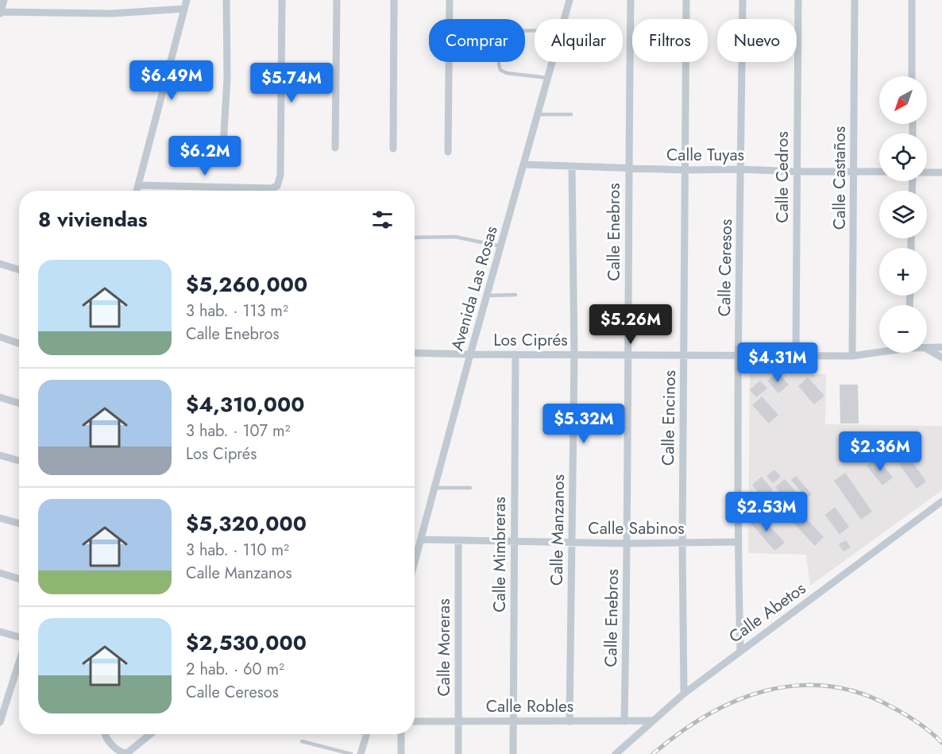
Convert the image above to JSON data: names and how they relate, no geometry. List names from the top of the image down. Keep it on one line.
{"streets":{"street":["Calle Tuyas","Calle Cedros","Calle Castaños","Calle Enebros","Calle Ceresos","Avenida Las Rosas","Los Ciprés","Calle Encinos","Calle Sabinos","Calle Manzanos","Calle Mimbreras","Calle Abetos","Calle Moreras","Calle Robles"]},"crossings":[["Calle Tuyas","Calle Cedros"],["Calle Tuyas","Calle Castaños"],["Calle Tuyas","Calle Enebros"],["Calle Tuyas","Calle Ceresos"],["Calle Tuyas","Avenida Las Rosas"],["Calle Tuyas","Calle Encinos"],["Calle Tuyas","Calle Manzanos"],["Calle Cedros","Los Ciprés"],["Calle Castaños","Los Ciprés"],["Calle Enebros","Los Ciprés"],["Calle Enebros","Calle Sabinos"],["Calle Enebros","Calle Robles"],["Calle Ceresos","Los Ciprés"],["Calle Ceresos","Calle Sabinos"],["Calle Ceresos","Calle Abetos"],["Avenida Las Rosas","Los Ciprés"],["Avenida Las Rosas","Calle Sabinos"],["Los Ciprés","Calle Encinos"],["Los Ciprés","Calle Manzanos"],["Los Ciprés","Calle Mimbreras"],["Calle Encinos","Calle Sabinos"],["Calle Encinos","Calle Abetos"],["Calle Sabinos","Calle Manzanos"],["Calle Sabinos","Calle Mimbreras"],["Calle Sabinos","Calle Moreras"],["Calle Manzanos","Calle Robles"],["Calle Mimbreras","Calle Robles"],["Calle Abetos","Calle Robles"],["Calle Moreras","Calle Robles"]],"north":"bottom left","page":{"chip":["Comprar","Alquilar","Filtros","Nuevo"],"price":["$6.49M","$5.74M","$6.2M","$5.26M","$4.31M","$5.32M","$2.36M","$2.53M"],"map_buttons":["+","−"],"heading":"8 viviendas","list":[{"name":"$5,260,000","note":"3 hab. · 113 m² · Calle Enebros"},{"name":"$4,310,000","note":"3 hab. · 107 m² · Los Ciprés"},{"name":"$5,320,000","note":"3 hab. · 110 m² · Calle Manzanos"},{"name":"$2,530,000","note":"2 hab. · 60 m² · Calle Ceresos"}]}}
